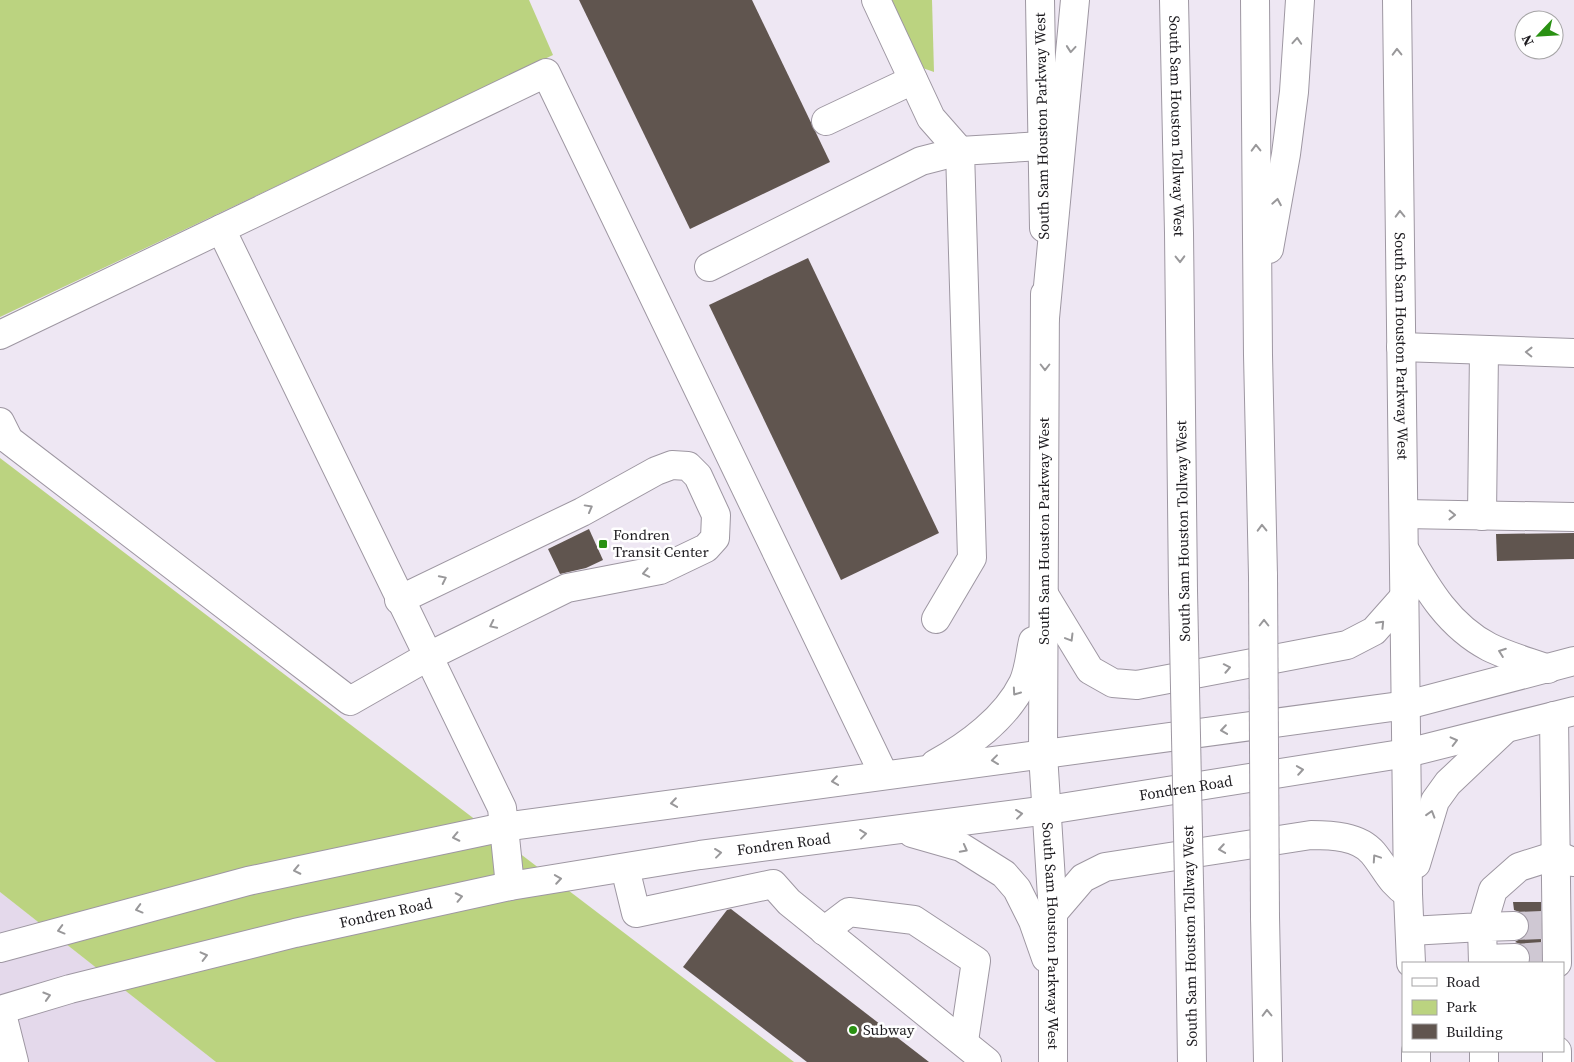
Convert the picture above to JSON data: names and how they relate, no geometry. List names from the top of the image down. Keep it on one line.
{"streets":{"main road":["South Sam Houston Parkway West","South Sam Houston Tollway West","Fondren Road"]},"crossings":[["South Sam Houston Parkway West","Fondren Road"]],"places":{"transit":["Fondren Transit Center"],"other":["Subway"]},"legend":["Road","Park","Building"],"north":"bottom left"}
